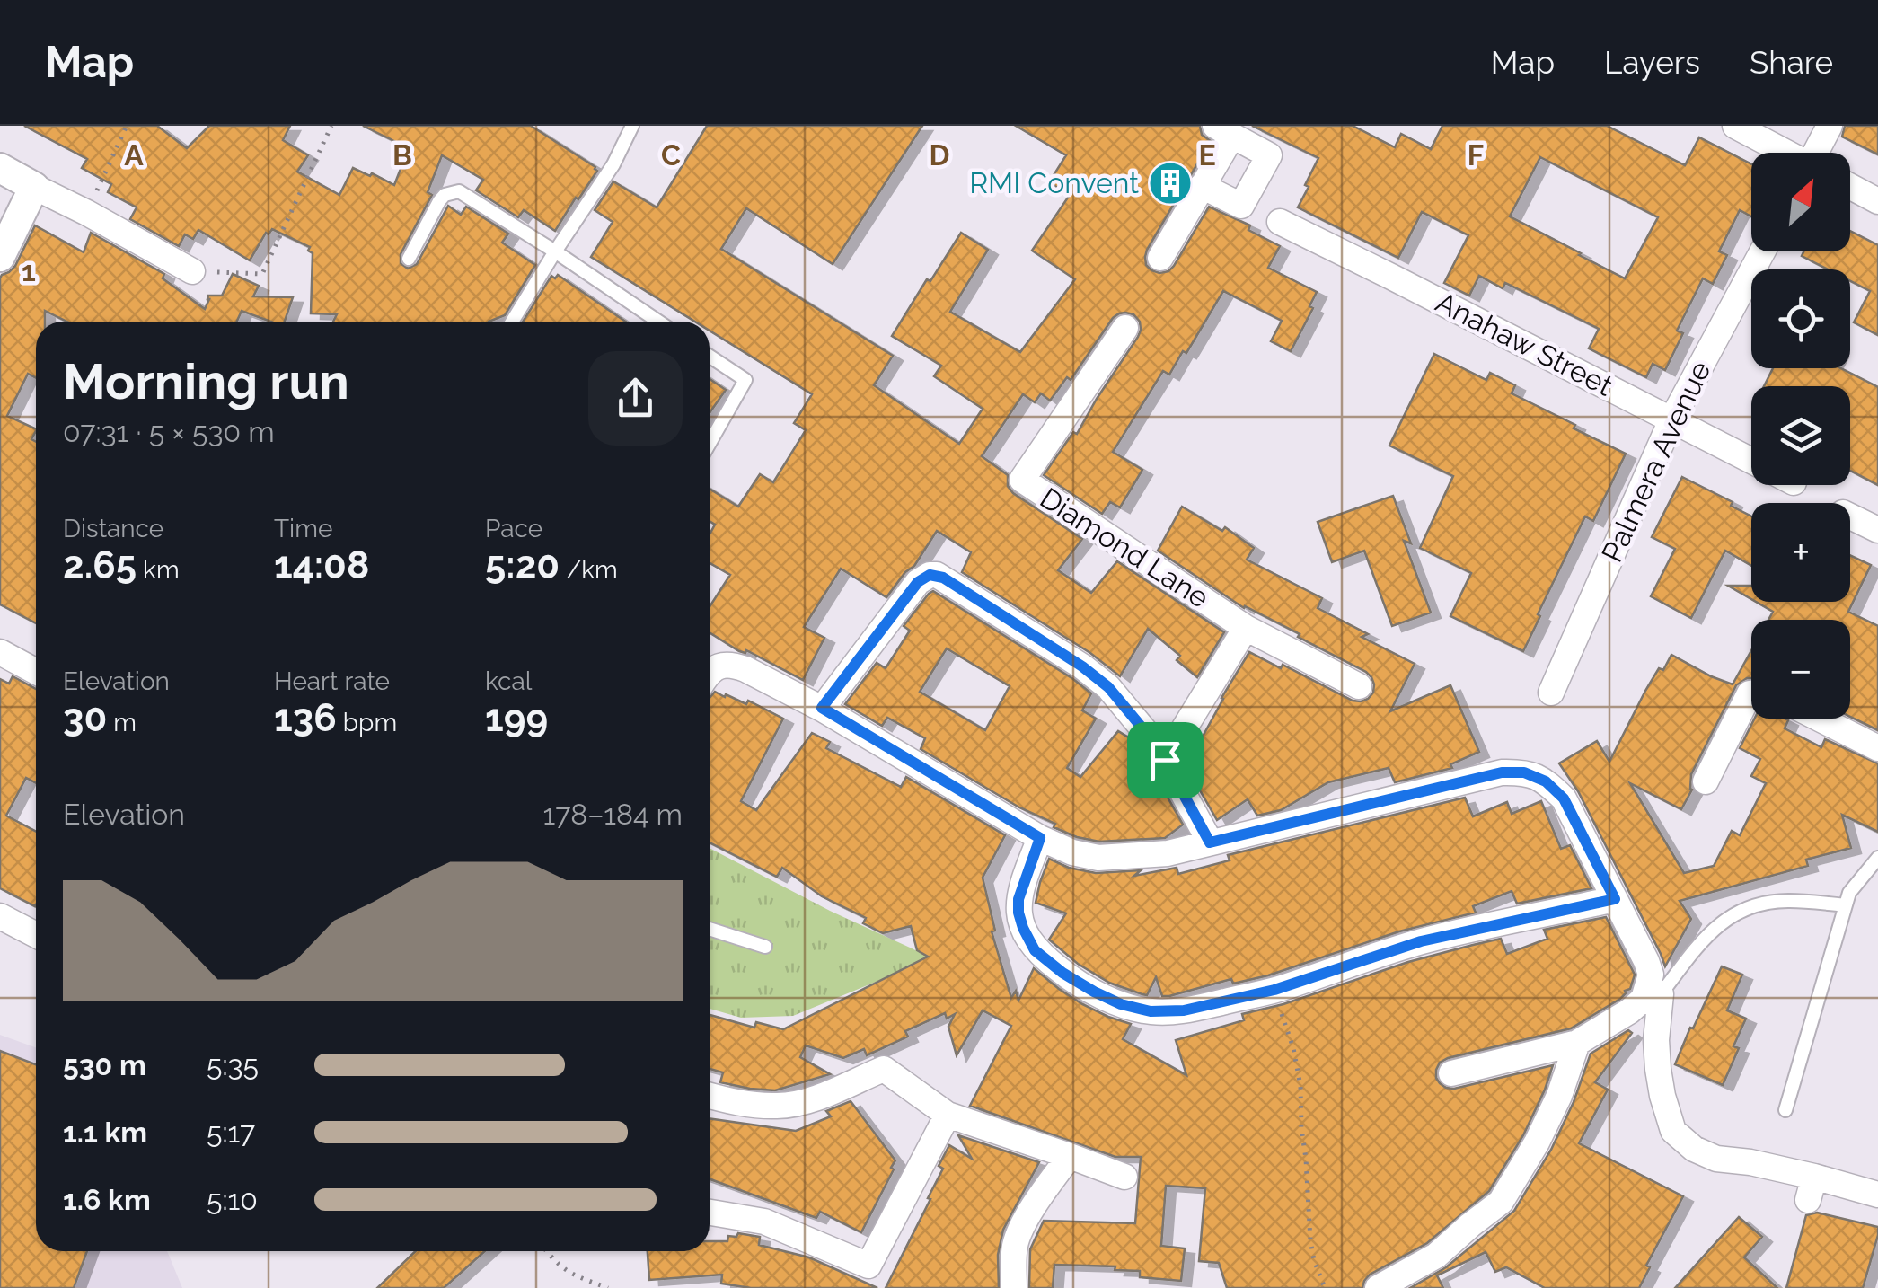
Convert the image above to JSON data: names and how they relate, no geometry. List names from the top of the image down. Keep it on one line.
{"streets":{"street":["Anahaw Street","Palmera Avenue","Diamond Lane"]},"crossings":[["Anahaw Street","Palmera Avenue"]],"places":{"building":["RMI Convent"]},"north":"top right","page":{"header":"Map","nav":["Map","Layers","Share"],"map_buttons":["+","−"],"heading":["Morning run","07:31 · 5 × 530 m"],"stats":[["Distance","2.65 km"],["Time","14:08"],["Pace","5:20 /km"],["Elevation","30 m"],["Heart rate","136 bpm"],["kcal","199"]],"chart":["Elevation","178–184 m"],"list":[{"name":"530 m","note":"5:35"},{"name":"1.1 km","note":"5:17"},{"name":"1.6 km","note":"5:10"}]},"grid":{"columns":["A","B","C","D","E","F"],"rows":["1"]}}
